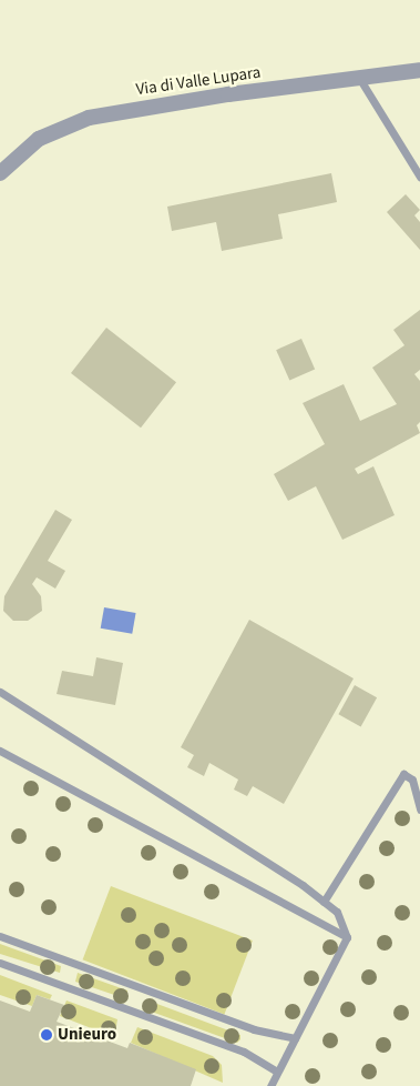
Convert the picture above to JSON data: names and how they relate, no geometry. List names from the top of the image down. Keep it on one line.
{"streets":{"street":["Via di Valle Lupara"]},"places":["Unieuro"]}
